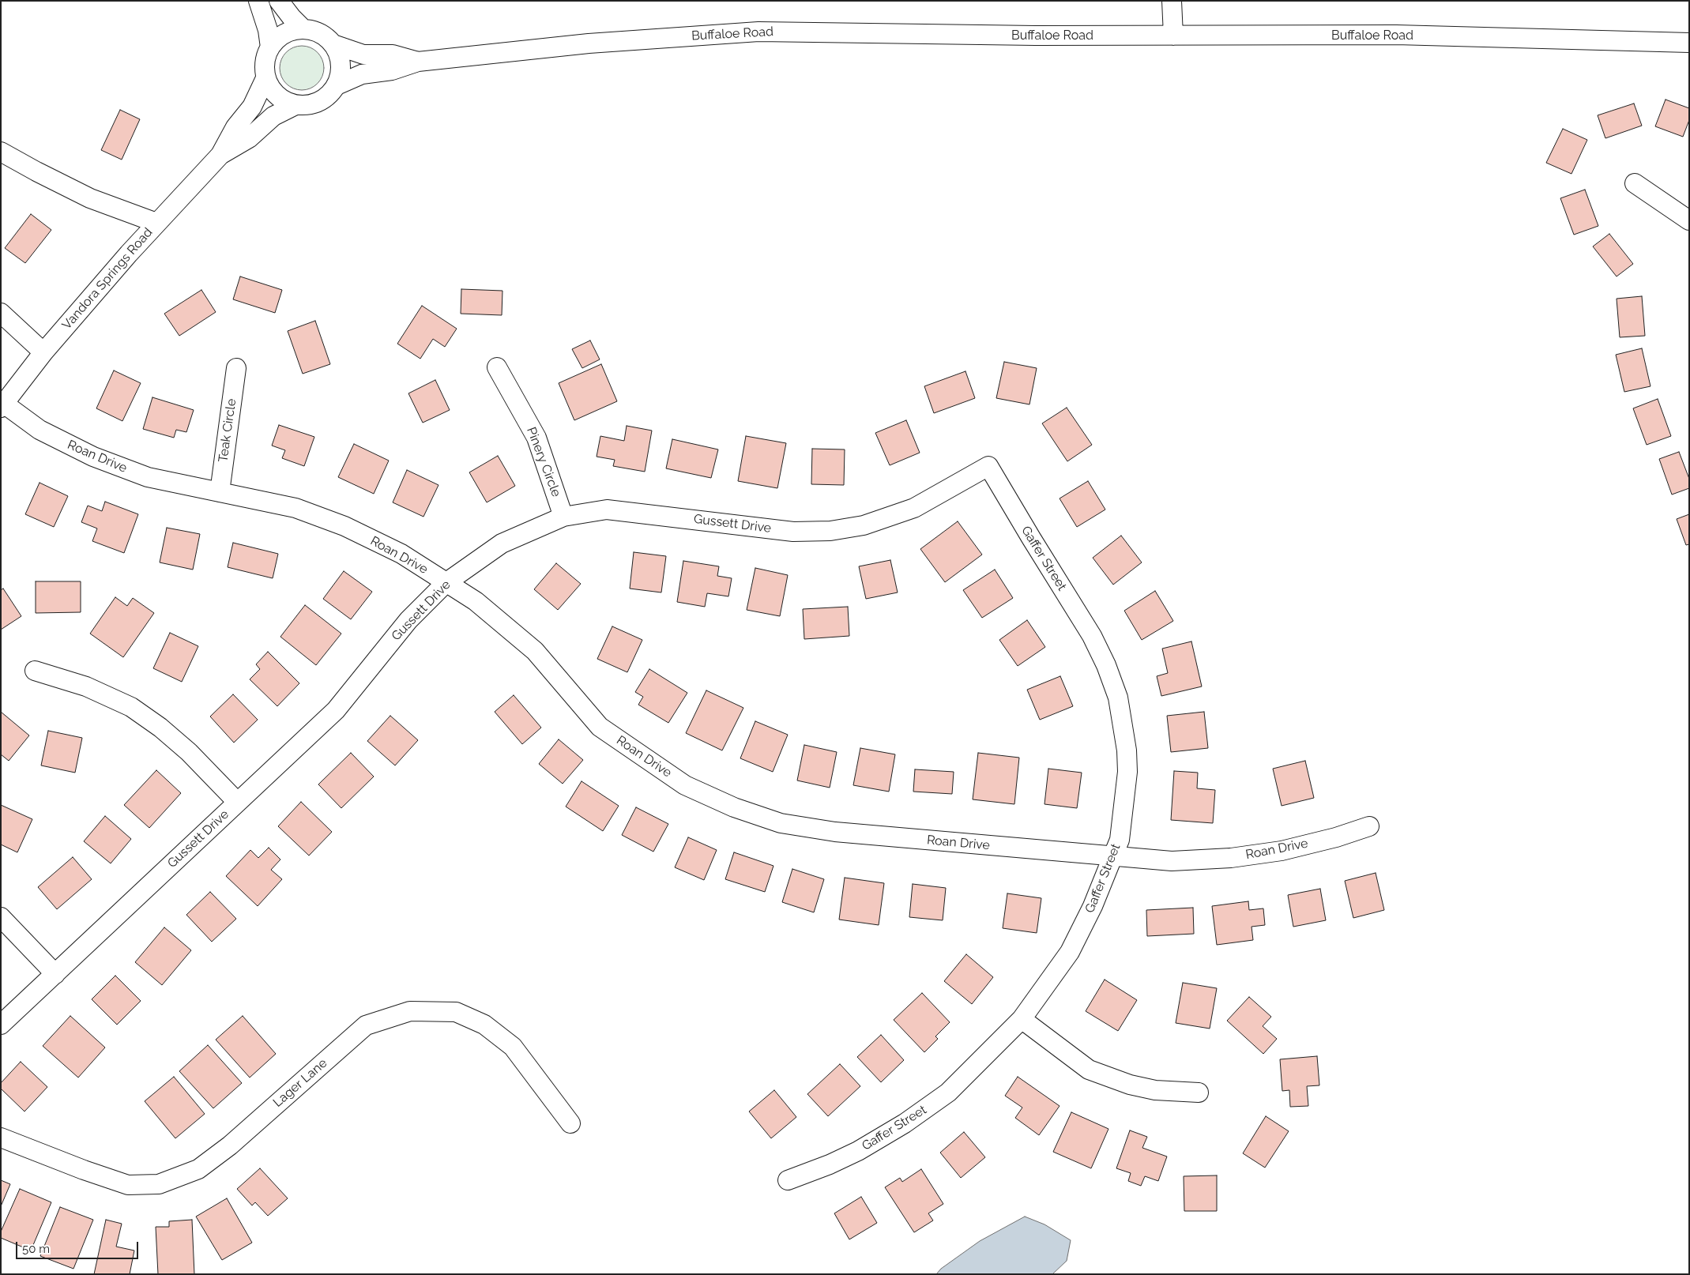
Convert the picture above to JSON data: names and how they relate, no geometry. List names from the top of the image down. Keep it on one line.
{"streets":{"street":["Buffaloe Road","Vandora Springs Road","Teak Circle","Roan Drive","Pinery Circle","Gussett Drive","Gaffer Street","Lager Lane"]},"crossings":[["Buffaloe Road","Vandora Springs Road"],["Vandora Springs Road","Roan Drive"],["Teak Circle","Roan Drive"],["Roan Drive","Gussett Drive"],["Roan Drive","Gaffer Street"],["Pinery Circle","Gussett Drive"],["Gussett Drive","Gaffer Street"]],"scale_bar":"50 m"}
